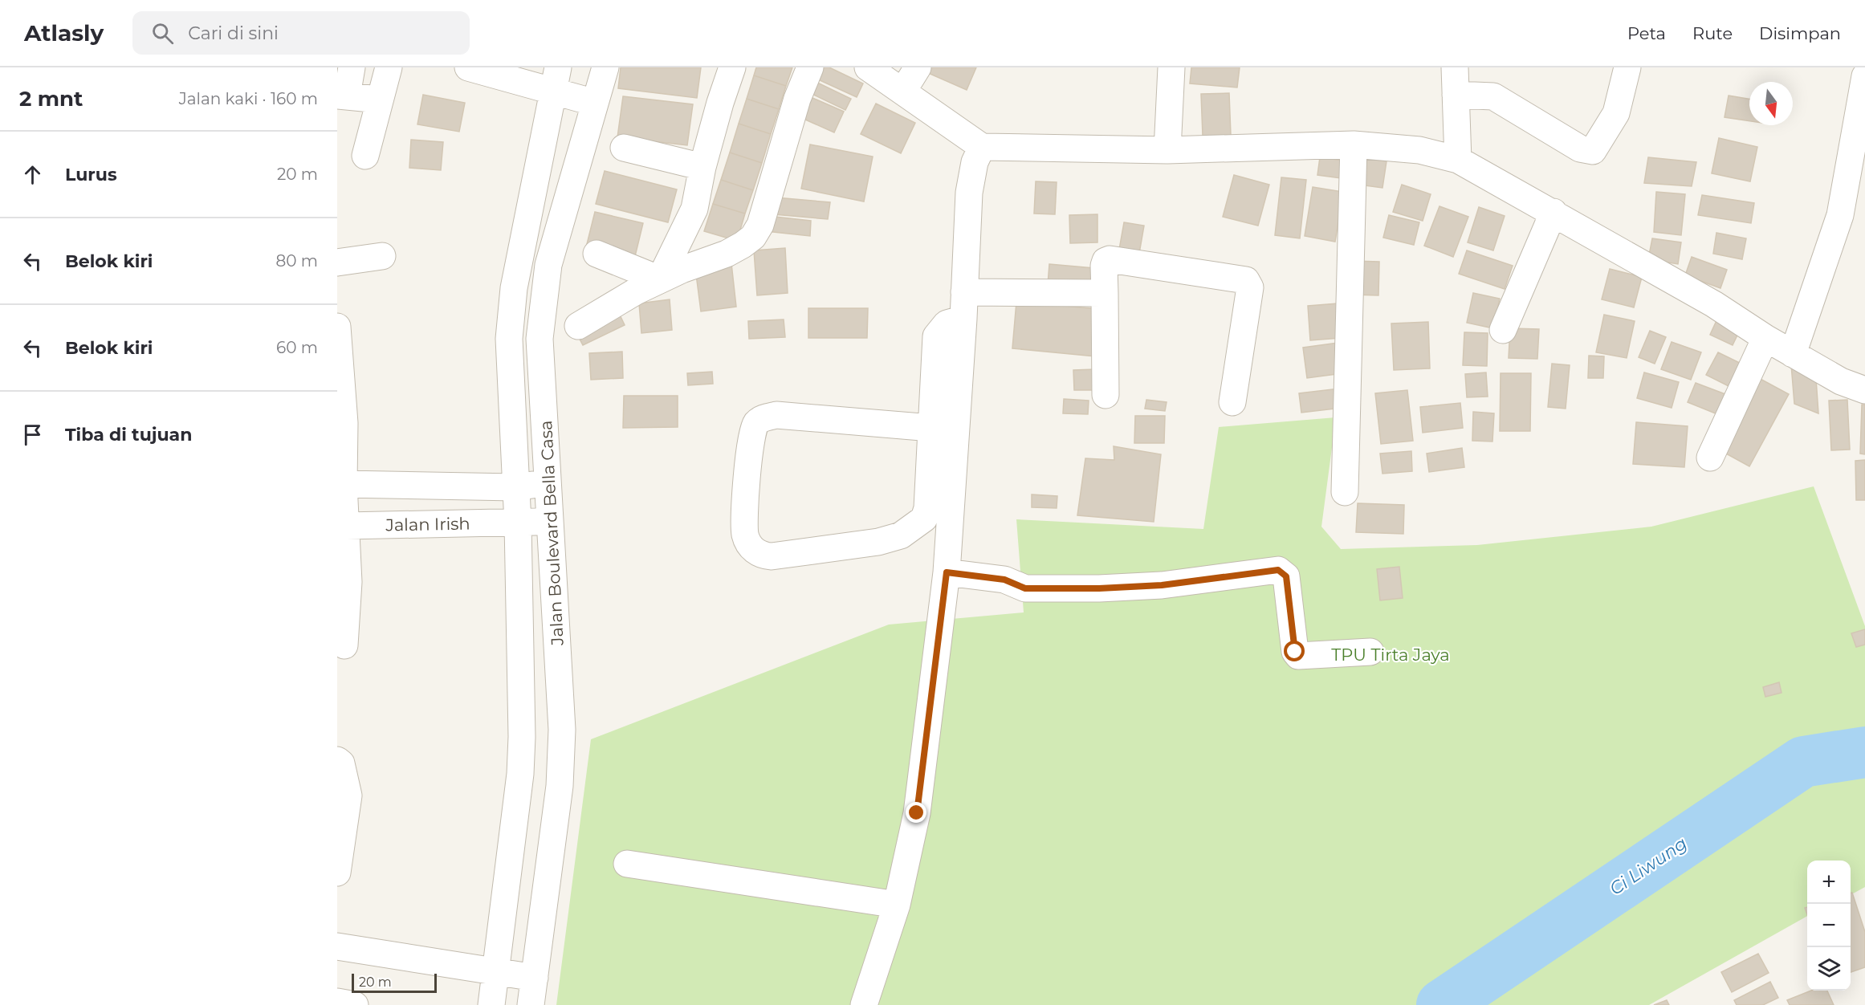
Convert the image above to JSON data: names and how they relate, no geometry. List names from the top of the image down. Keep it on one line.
{"streets":{"street":["Jalan Irish","Jalan Boulevard Bella Casa"]},"crossings":[["Jalan Irish","Jalan Boulevard Bella Casa"]],"water":["Ci Liwung"],"parks":["TPU Tirta Jaya"],"scale_bar":"20 m","north":"bottom","page":{"header":"Atlasly","search":"Cari di sini","nav":["Peta","Rute","Disimpan"],"heading":["2 mnt","Jalan kaki · 160 m"],"list":[["Lurus","20 m"],["Belok kiri","80 m"],["Belok kiri","60 m"],"Tiba di tujuan"],"map_buttons":["+","−"],"scale":"20 m"}}
